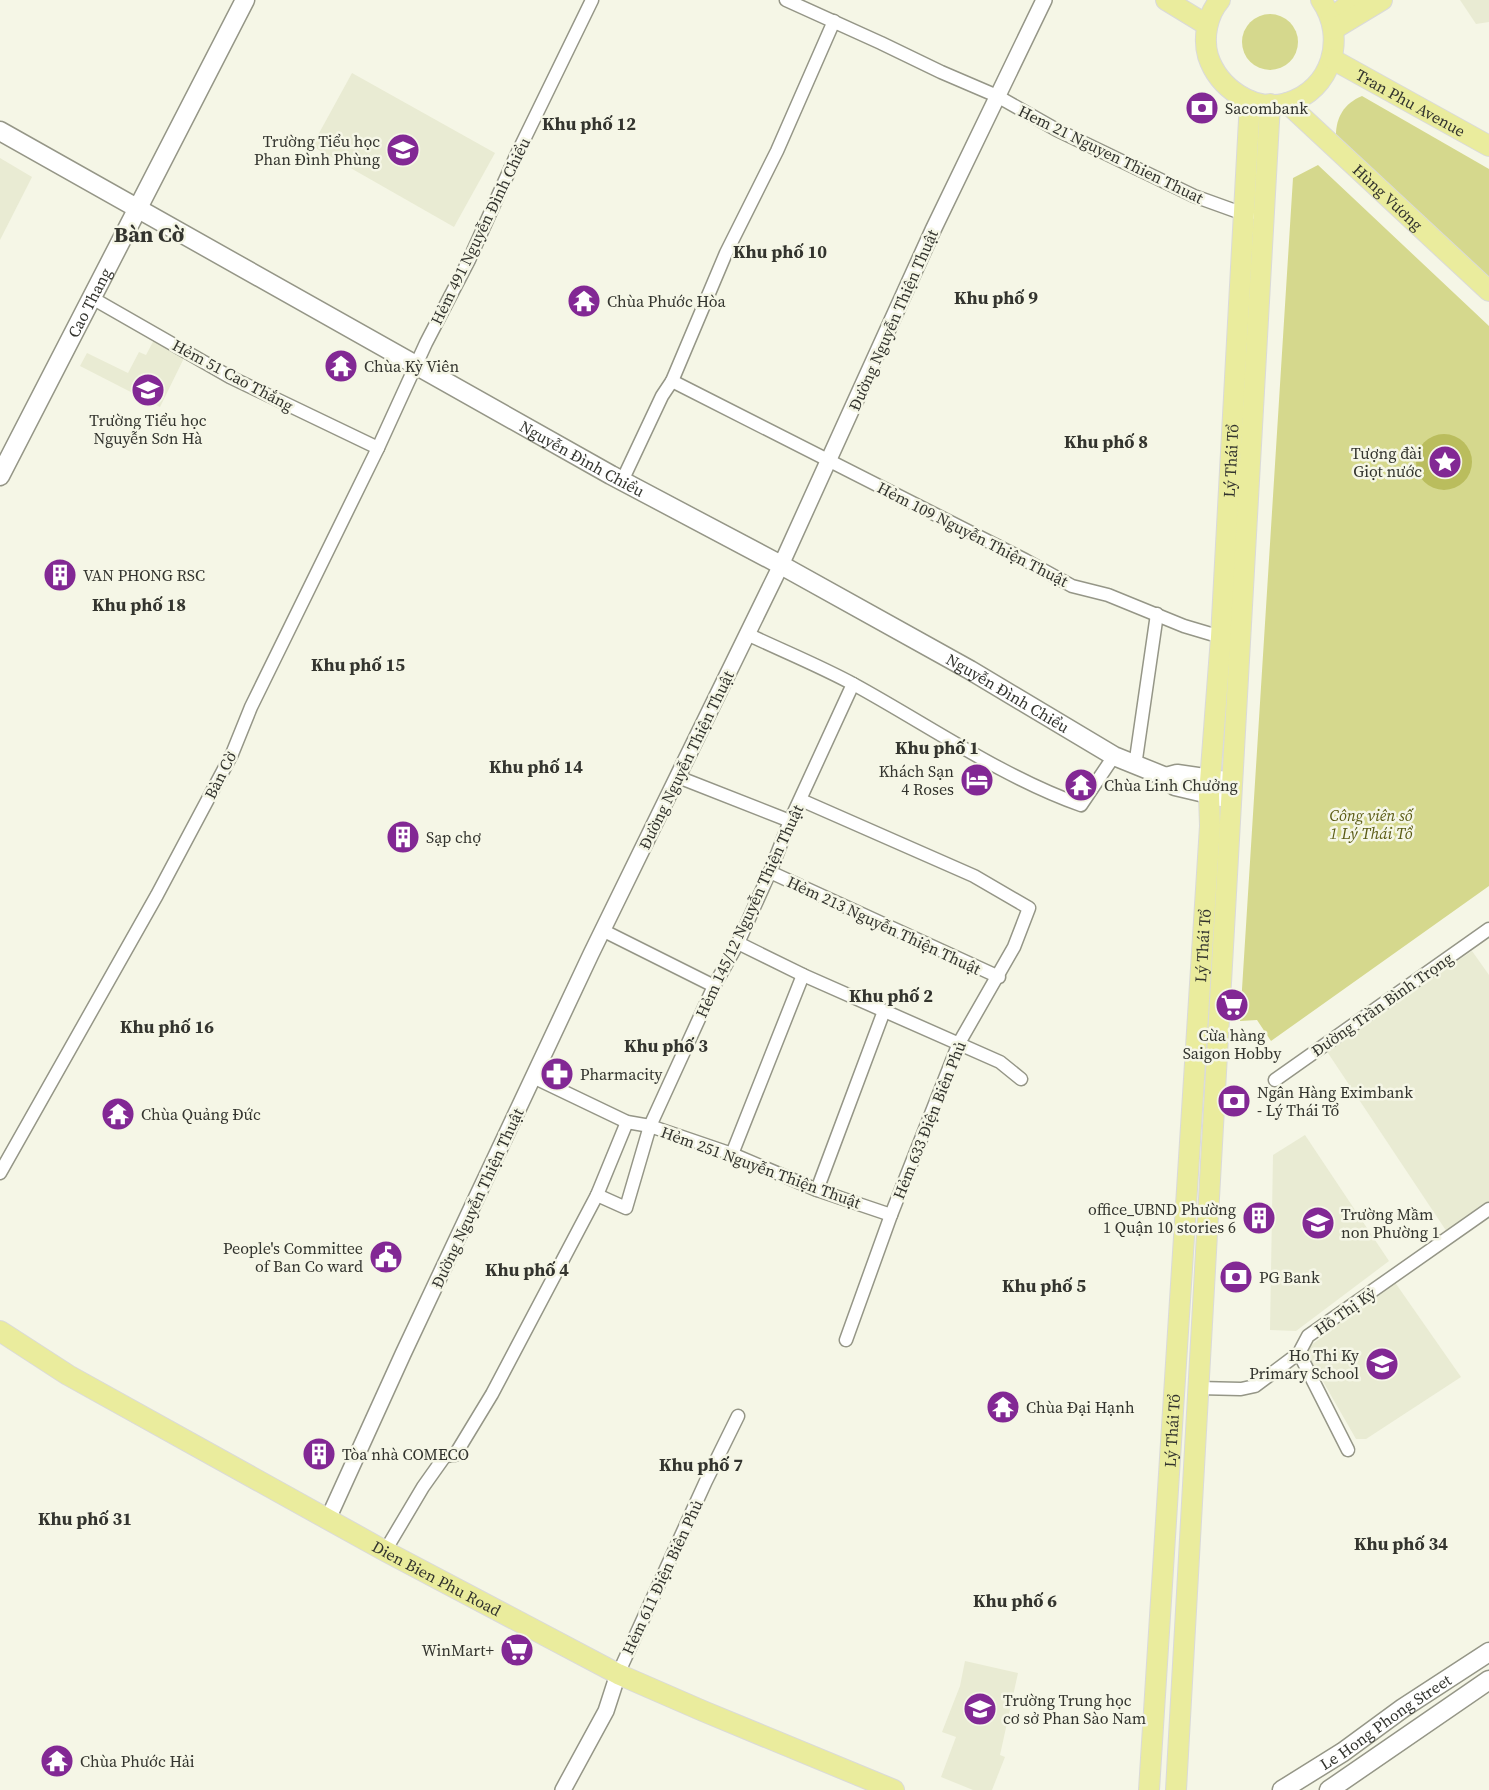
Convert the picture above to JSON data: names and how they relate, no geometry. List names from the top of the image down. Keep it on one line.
{"streets":{"main road":["Tran Phu Avenue","Hùng Vương","Cao Thang","Nguyễn Đình Chiểu","Lý Thái Tổ","Dien Bien Phu Road","Le Hong Phong Street"],"street":["Hem 21 Nguyen Thien Thuat","Hẻm 491 Nguyễn Ðình Chiểu","Đường Nguyễn Thiện Thuật","Hẻm 51 Cao Thắng","Hẻm 109 Nguyễn Thiện Thuật","Bàn Cờ","Hẻm 145/12 Nguyễn Thiện Thuật","Hẻm 213 Nguyễn Thiện Thuật","Đường Trần Bình Trọng","Hẻm 633 Ðiện Biên Phủ","Hẻm 251 Nguyễn Thiện Thuật","Hồ Thị Kỷ","Hẻm 611 Điện Biên Phủ"]},"crossings":[["Hem 21 Nguyen Thien Thuat","Đường Nguyễn Thiện Thuật"],["Hem 21 Nguyen Thien Thuat","Lý Thái Tổ"],["Hùng Vương","Lý Thái Tổ"],["Hẻm 491 Nguyễn Ðình Chiểu","Nguyễn Đình Chiểu"],["Hẻm 491 Nguyễn Ðình Chiểu","Bàn Cờ"],["Cao Thang","Hẻm 51 Cao Thắng"],["Cao Thang","Nguyễn Đình Chiểu"],["Đường Nguyễn Thiện Thuật","Nguyễn Đình Chiểu"],["Đường Nguyễn Thiện Thuật","Hẻm 109 Nguyễn Thiện Thuật"],["Đường Nguyễn Thiện Thuật","Hẻm 251 Nguyễn Thiện Thuật"],["Đường Nguyễn Thiện Thuật","Dien Bien Phu Road"],["Hẻm 51 Cao Thắng","Bàn Cờ"],["Nguyễn Đình Chiểu","Lý Thái Tổ"],["Nguyễn Đình Chiểu","Bàn Cờ"],["Lý Thái Tổ","Hẻm 109 Nguyễn Thiện Thuật"],["Lý Thái Tổ","Hồ Thị Kỷ"],["Hẻm 145/12 Nguyễn Thiện Thuật","Hẻm 213 Nguyễn Thiện Thuật"],["Hẻm 145/12 Nguyễn Thiện Thuật","Hẻm 633 Ðiện Biên Phủ"],["Hẻm 145/12 Nguyễn Thiện Thuật","Hẻm 251 Nguyễn Thiện Thuật"],["Hẻm 213 Nguyễn Thiện Thuật","Hẻm 633 Ðiện Biên Phủ"],["Hẻm 633 Ðiện Biên Phủ","Hẻm 251 Nguyễn Thiện Thuật"],["Hẻm 611 Điện Biên Phủ","Dien Bien Phu Road"]],"districts":["Khu phố 12","Bàn Cờ","Khu phố 10","Khu phố 9","Khu phố 8","Khu phố 18","Khu phố 15","Khu phố 1","Khu phố 14","Khu phố 2","Khu phố 16","Khu phố 3","Khu phố 4","Khu phố 5","Khu phố 7","Khu phố 31","Khu phố 34","Khu phố 6"],"parks":["Công viên số 1 Lý Thái Tổ"],"places":{"bank":["Sacombank","Ngân Hàng Eximbank - Lý Thái Tổ","PG Bank"],"school or university":["Trường Tiểu học Phan Đình Phùng","Trường Tiểu học Nguyễn Sơn Hà","Trường Mầm non Phường 1","Ho Thi Ky Primary School","Trường Trung học cơ sở Phan Sào Nam"],"temple":["Chùa Phước Hòa","Chùa Kỳ Viên","Chùa Linh Chưởng","Chùa Quảng Đức","Chùa Đại Hạnh","Chùa Phước Hải"],"place":["Tượng đài Giọt nước"],"building":["VAN PHONG RSC","Sạp chợ","office_UBND Phường 1 Quận 10 stories 6","Tòa nhà COMECO"],"hotel":["Khách Sạn 4 Roses"],"supermarket":["Cừa hàng Saigon Hobby","WinMart+"],"pharmacy":["Pharmacity"],"public building":["People's Committee of Ban Co ward"]}}
